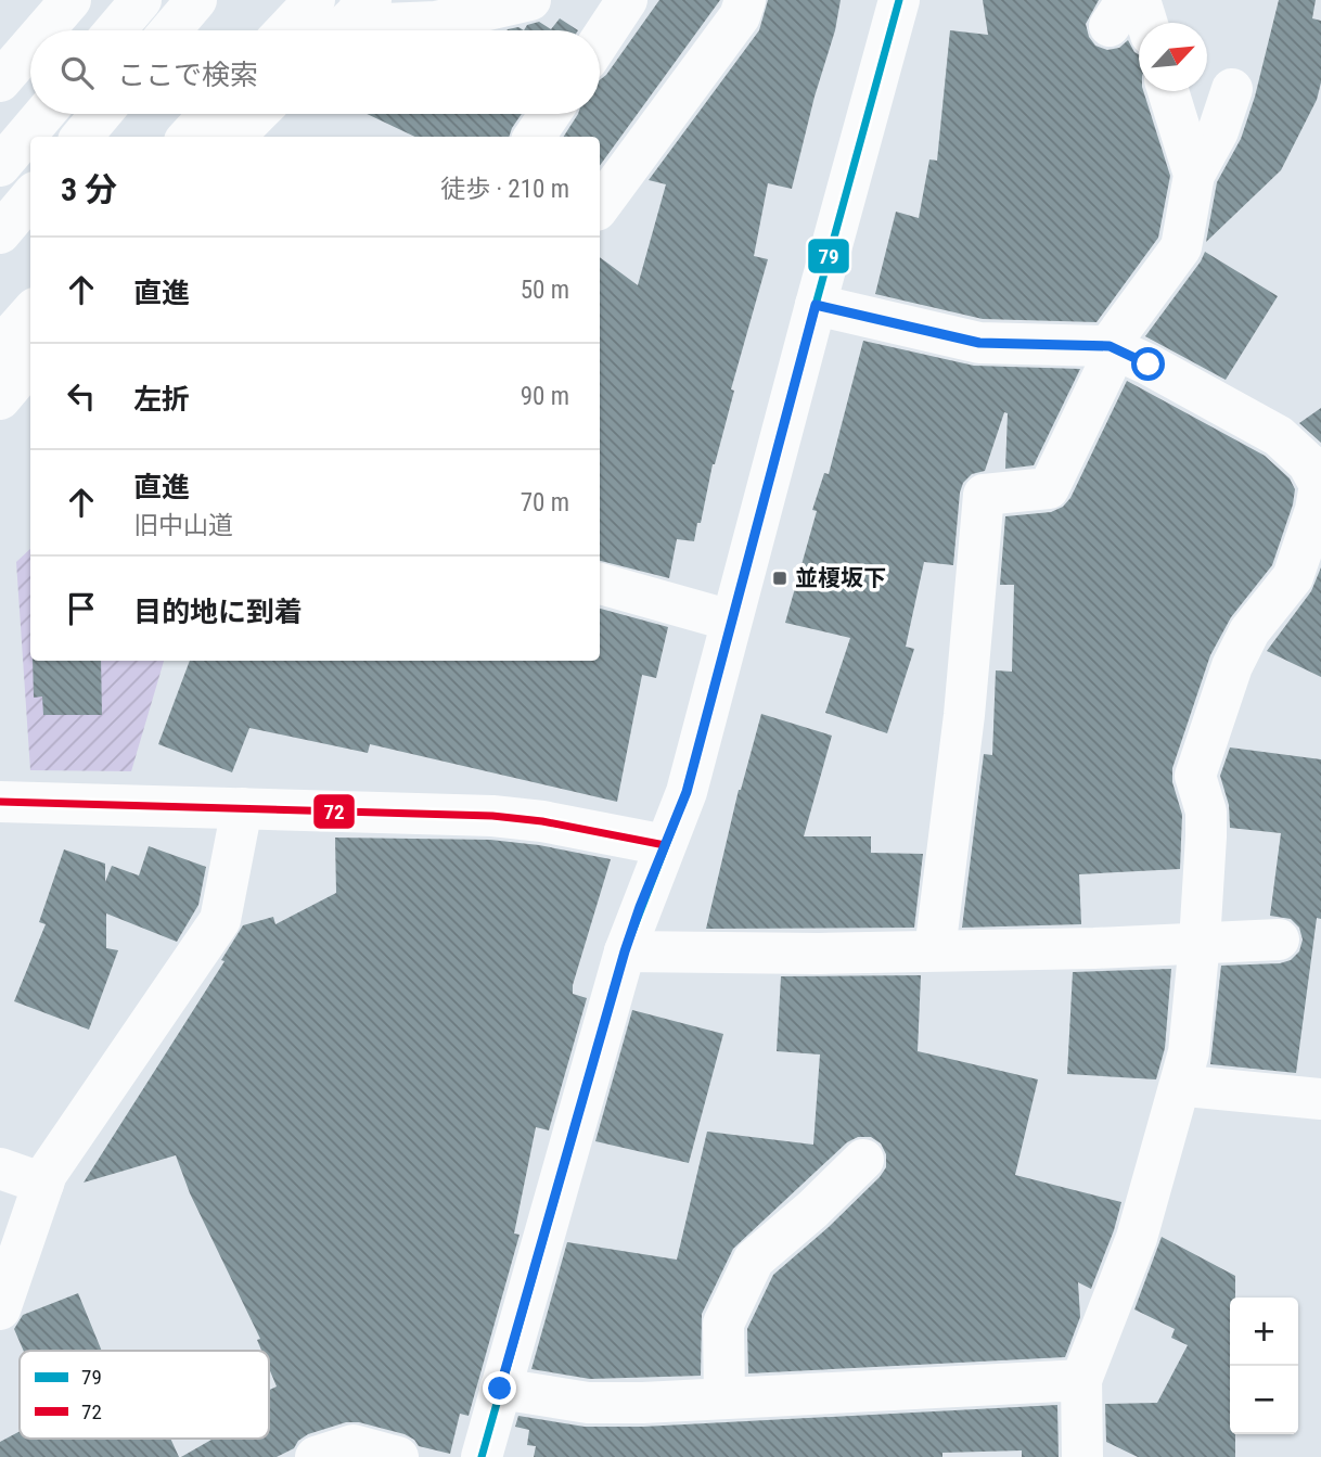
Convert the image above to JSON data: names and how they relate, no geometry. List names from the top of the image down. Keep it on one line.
{"places":{"transit":["並榎坂下"]},"lines":["transit line 79","transit line 72"],"legend":["79","72"],"north":"top right","page":{"search":"ここで検索","heading":["3 分","徒歩 · 210 m"],"list":[["直進","50 m"],["左折","90 m"],["直進","旧中山道","70 m"],"目的地に到着"],"map_buttons":["+","−"]}}
